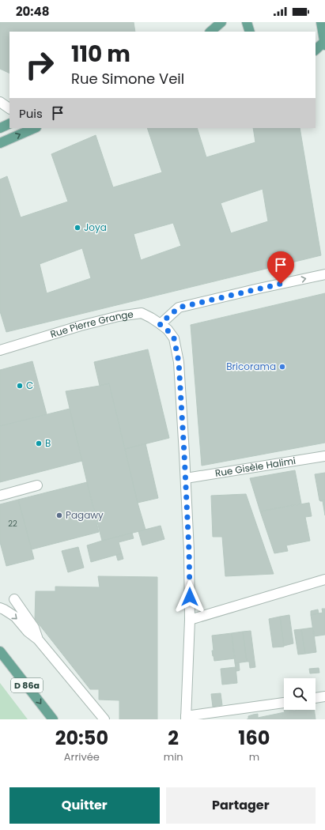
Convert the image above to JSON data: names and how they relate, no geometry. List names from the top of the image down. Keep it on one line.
{"streets":{"main road":["D 86a"],"street":["Rue Pierre Grange","Rue Gisèle Halimi"]},"crossings":[["Rue Pierre Grange","Rue Gisèle Halimi"]],"places":["Joya","Bricorama","C","B","Pagawy"],"house_numbers":["22"],"page":{"status":"20:48","turn":["110 m","Rue Simone Veil"],"then":"Puis","eta":["20:50","Arrivée","2","min","160","m"],"buttons":["Quitter","Partager"]}}
